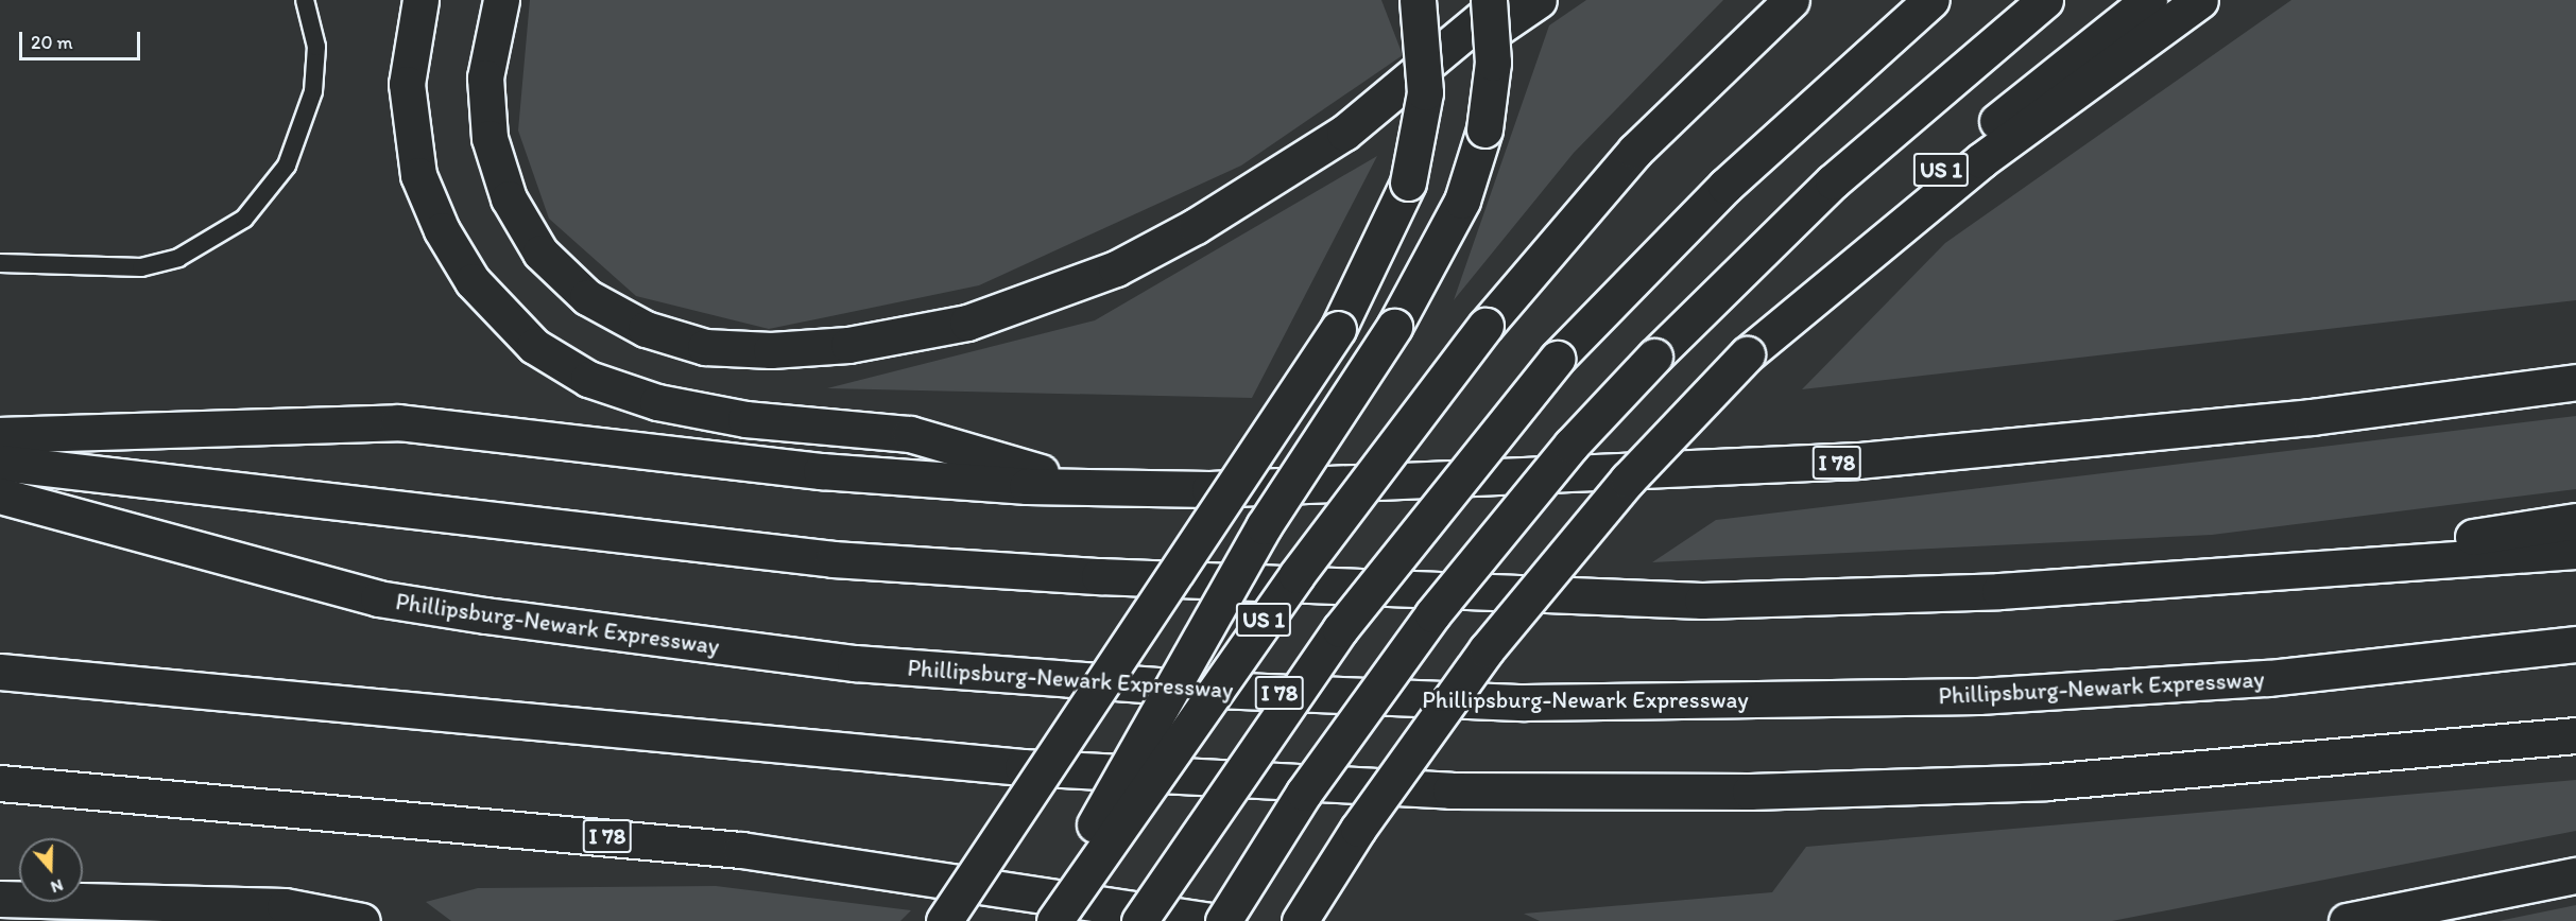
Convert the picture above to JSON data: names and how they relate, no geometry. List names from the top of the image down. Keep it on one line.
{"streets":{"highway":["US 1","I 78","Phillipsburg-Newark Expressway"]},"scale_bar":"20 m","north":"bottom"}
